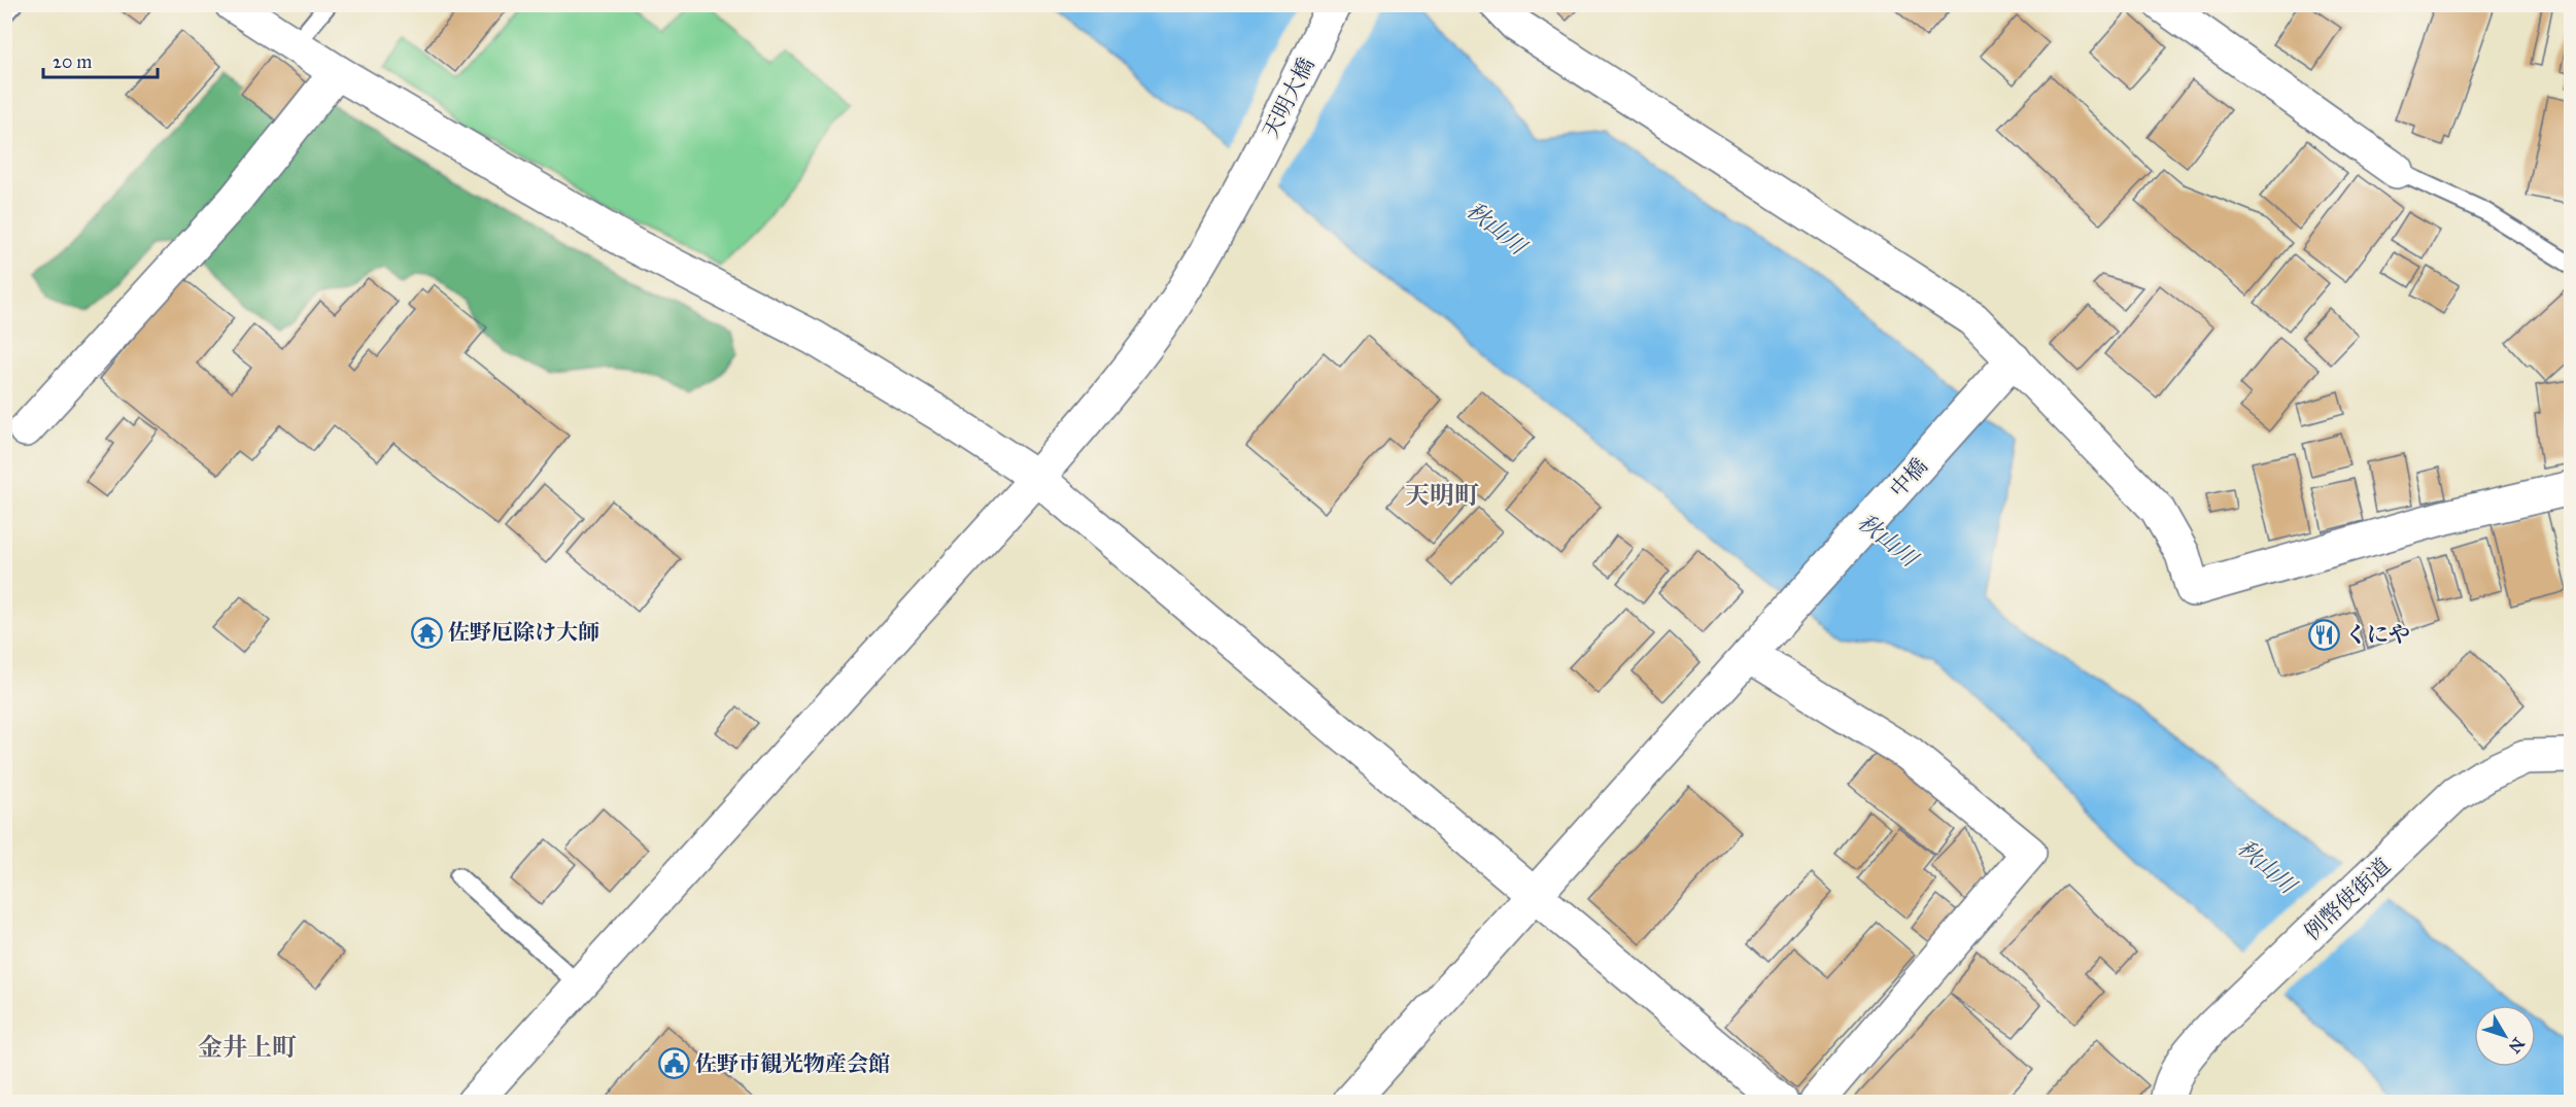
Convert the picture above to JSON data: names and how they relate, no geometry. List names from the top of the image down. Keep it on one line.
{"streets":{"street":["天明大橋","中橋","例幣使街道"]},"districts":["天明町","金井上町"],"water":["秋山川"],"places":{"temple":["佐野厄除け大師"],"restaurant":["くにや"],"public building":["佐野市観光物産会館"]},"scale_bar":"20 m","north":"bottom right"}
